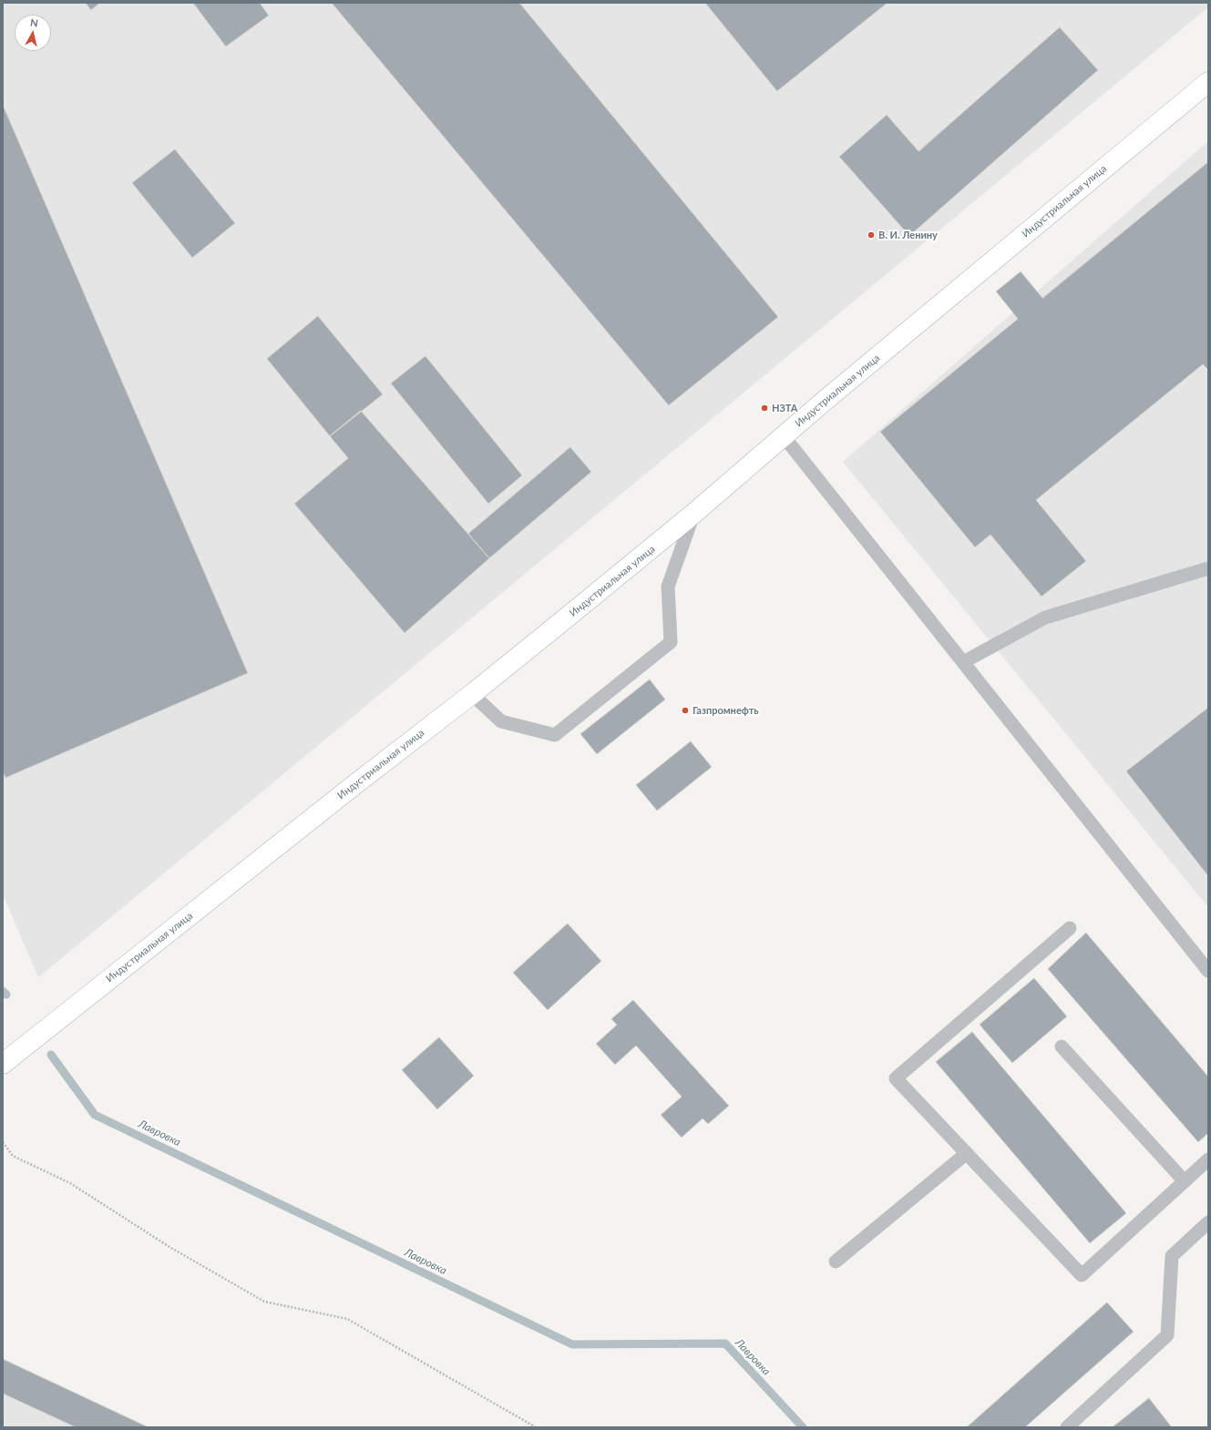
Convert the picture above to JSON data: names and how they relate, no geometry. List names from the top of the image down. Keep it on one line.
{"streets":{"street":["Индустриальная улица"]},"water":["Лавровка"],"places":["В. И. Ленину","НЗТА","Газпромнефть"],"north":"top"}
